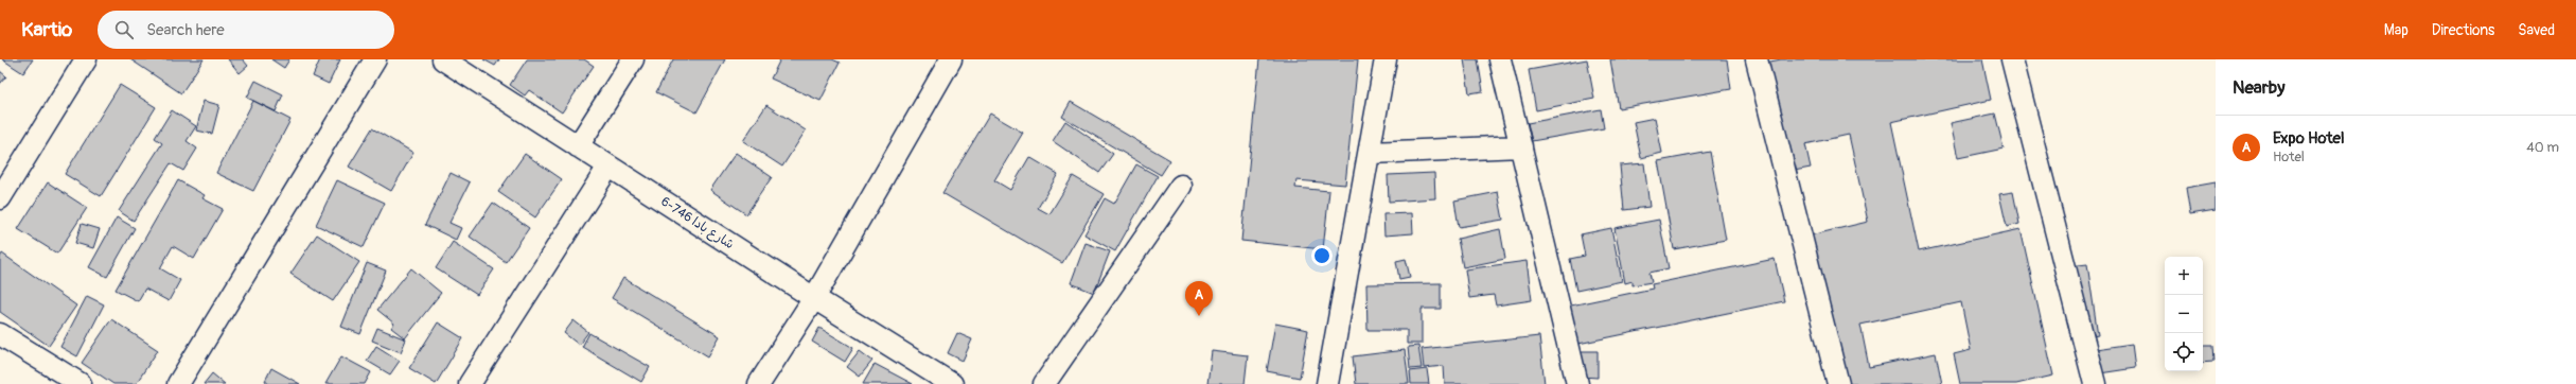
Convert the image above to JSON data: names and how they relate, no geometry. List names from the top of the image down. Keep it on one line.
{"streets":{"street":["شارع بادا 746-6"]},"page":{"header":"Kartio","search":"Search here","nav":["Map","Directions","Saved"],"heading":"Nearby","list":[{"mark":"A","name":"Expo Hotel","note":"Hotel","value":"40 m"}],"map_buttons":["+","−"],"pins":"A"}}
